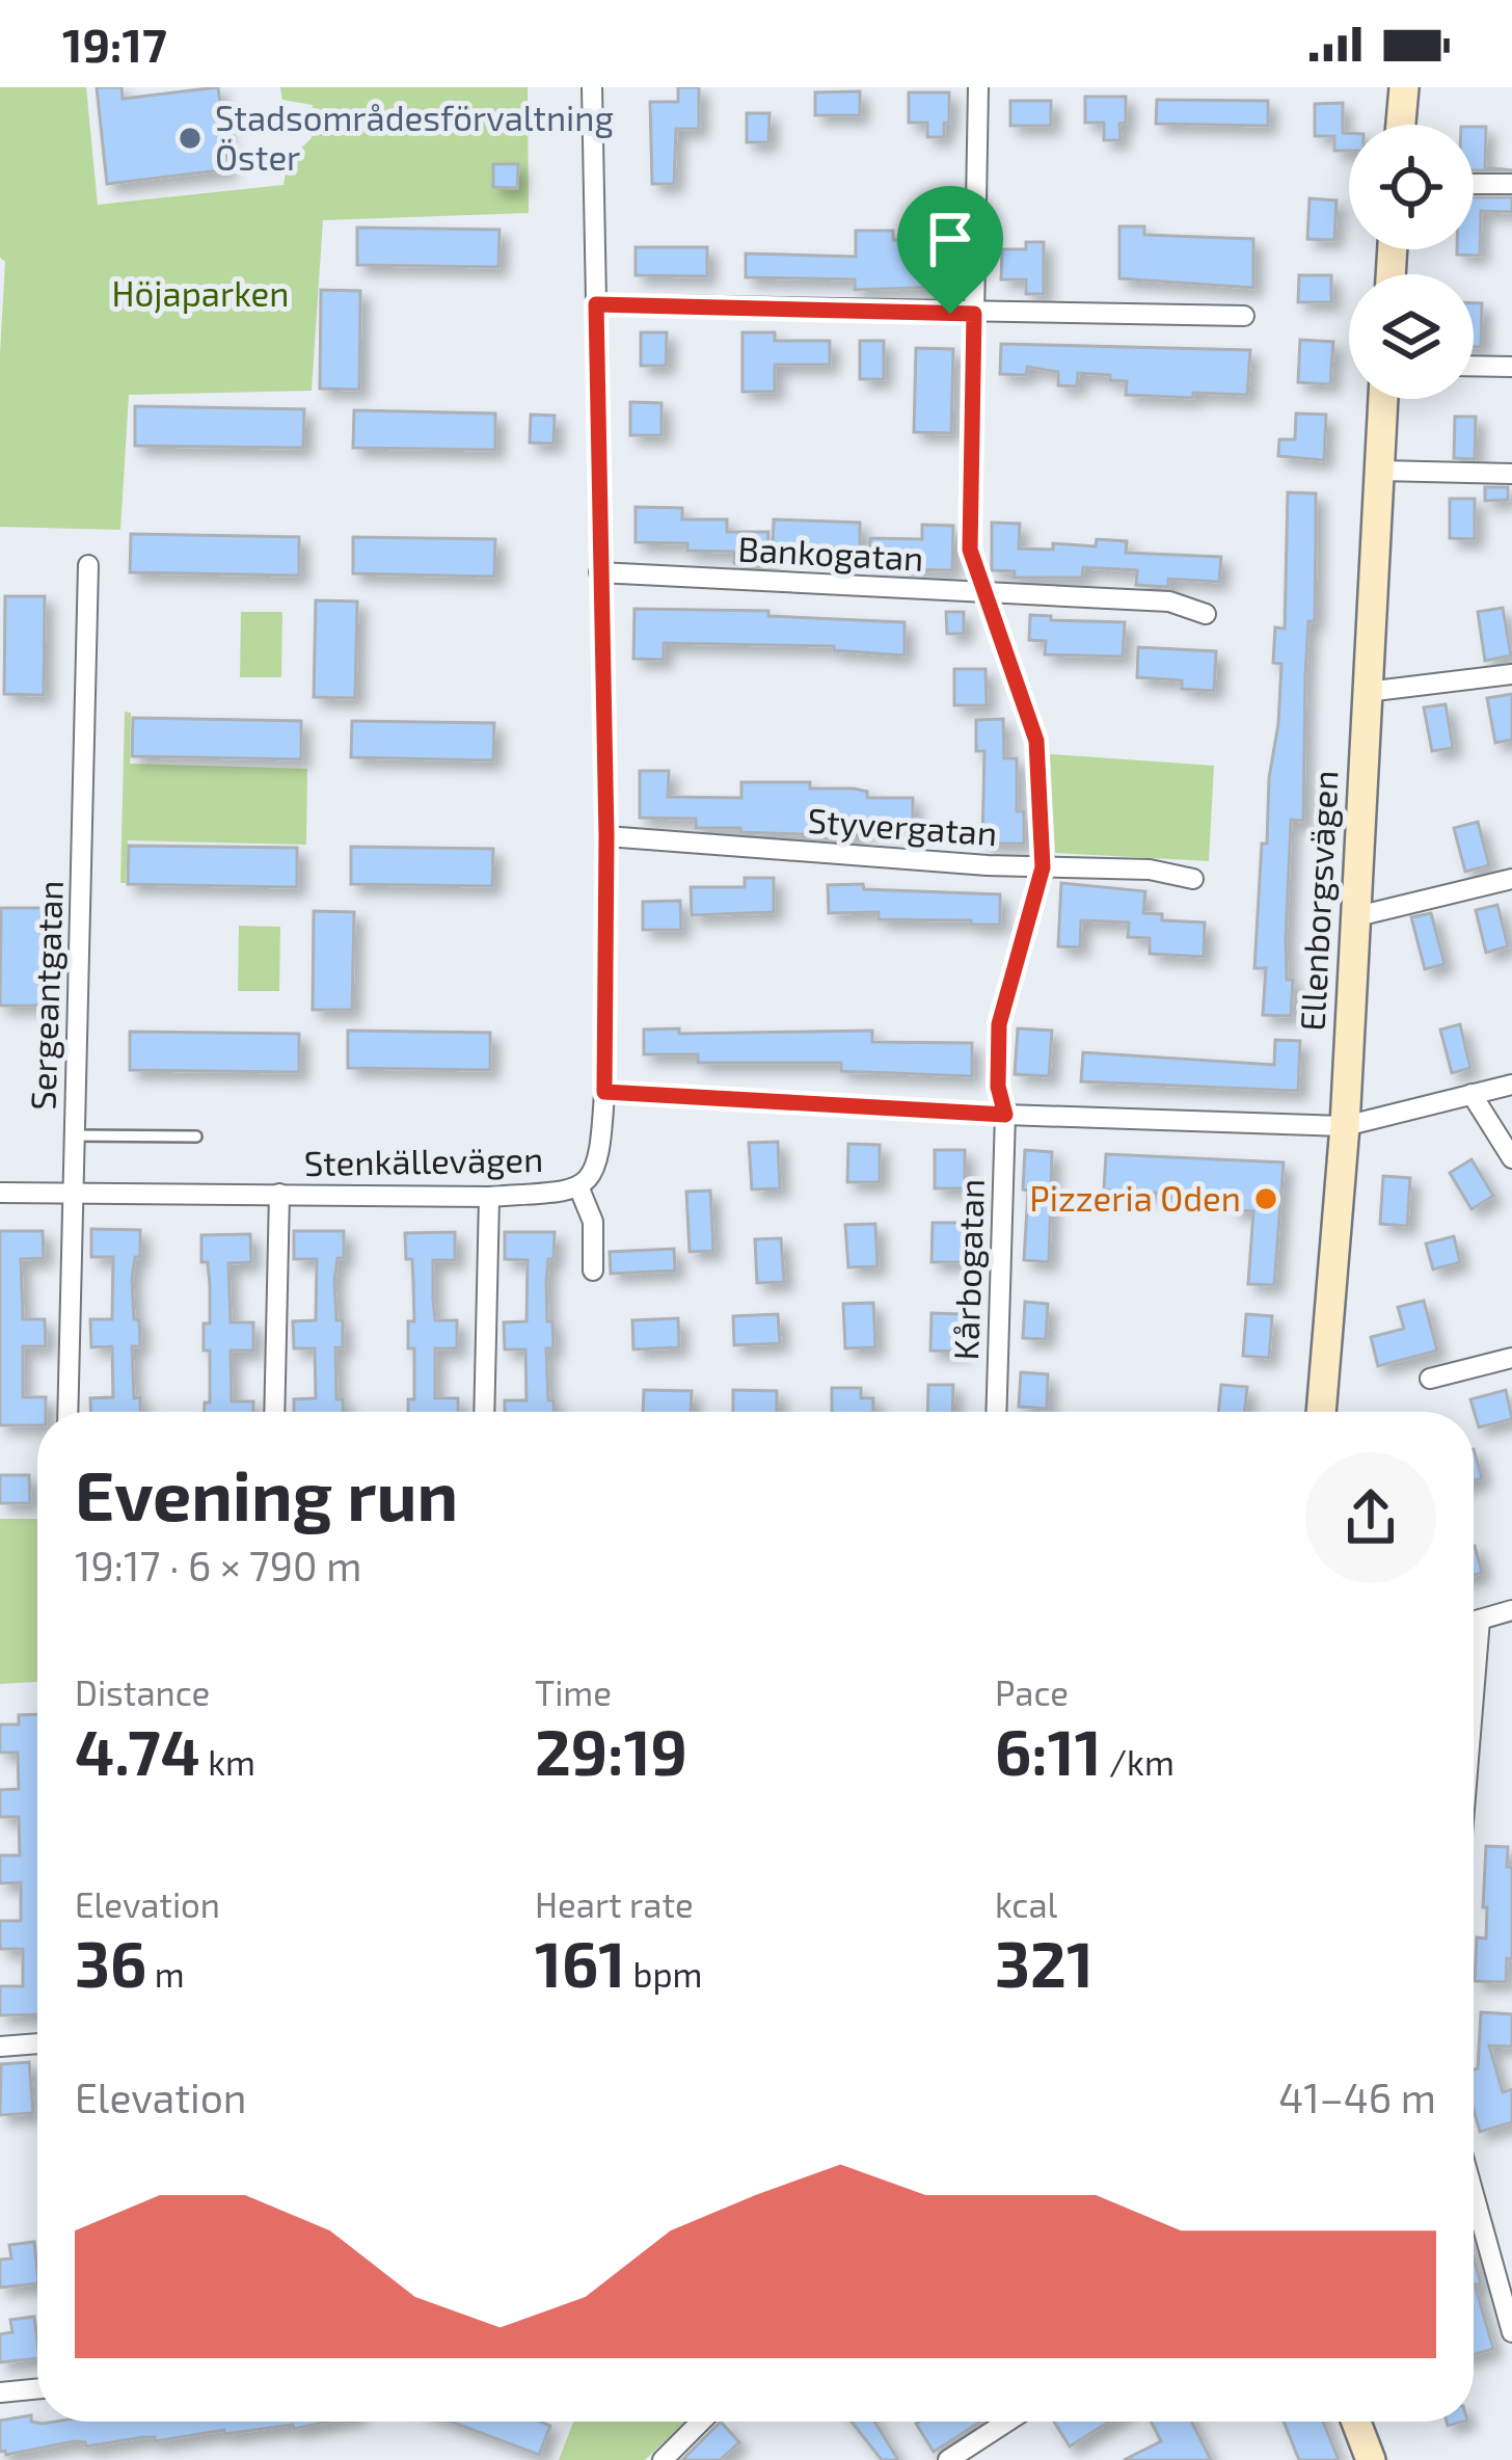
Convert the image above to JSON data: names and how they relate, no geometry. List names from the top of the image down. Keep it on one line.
{"streets":{"street":["Bankogatan","Styvergatan","Ellenborgsvägen","Sergeantgatan","Stenkällevägen","Kårbogatan"]},"crossings":[["Bankogatan","Stenkällevägen"],["Bankogatan","Kårbogatan"],["Styvergatan","Stenkällevägen"],["Styvergatan","Kårbogatan"],["Sergeantgatan","Stenkällevägen"]],"parks":["Höjaparken"],"places":["Stadsområdesförvaltning Öster","Pizzeria Oden"],"page":{"status":"19:17","heading":["Evening run","19:17 · 6 × 790 m"],"stats":[["Distance","4.74 km"],["Time","29:19"],["Pace","6:11 /km"],["Elevation","36 m"],["Heart rate","161 bpm"],["kcal","321"]],"chart":["Elevation","41–46 m"]}}
